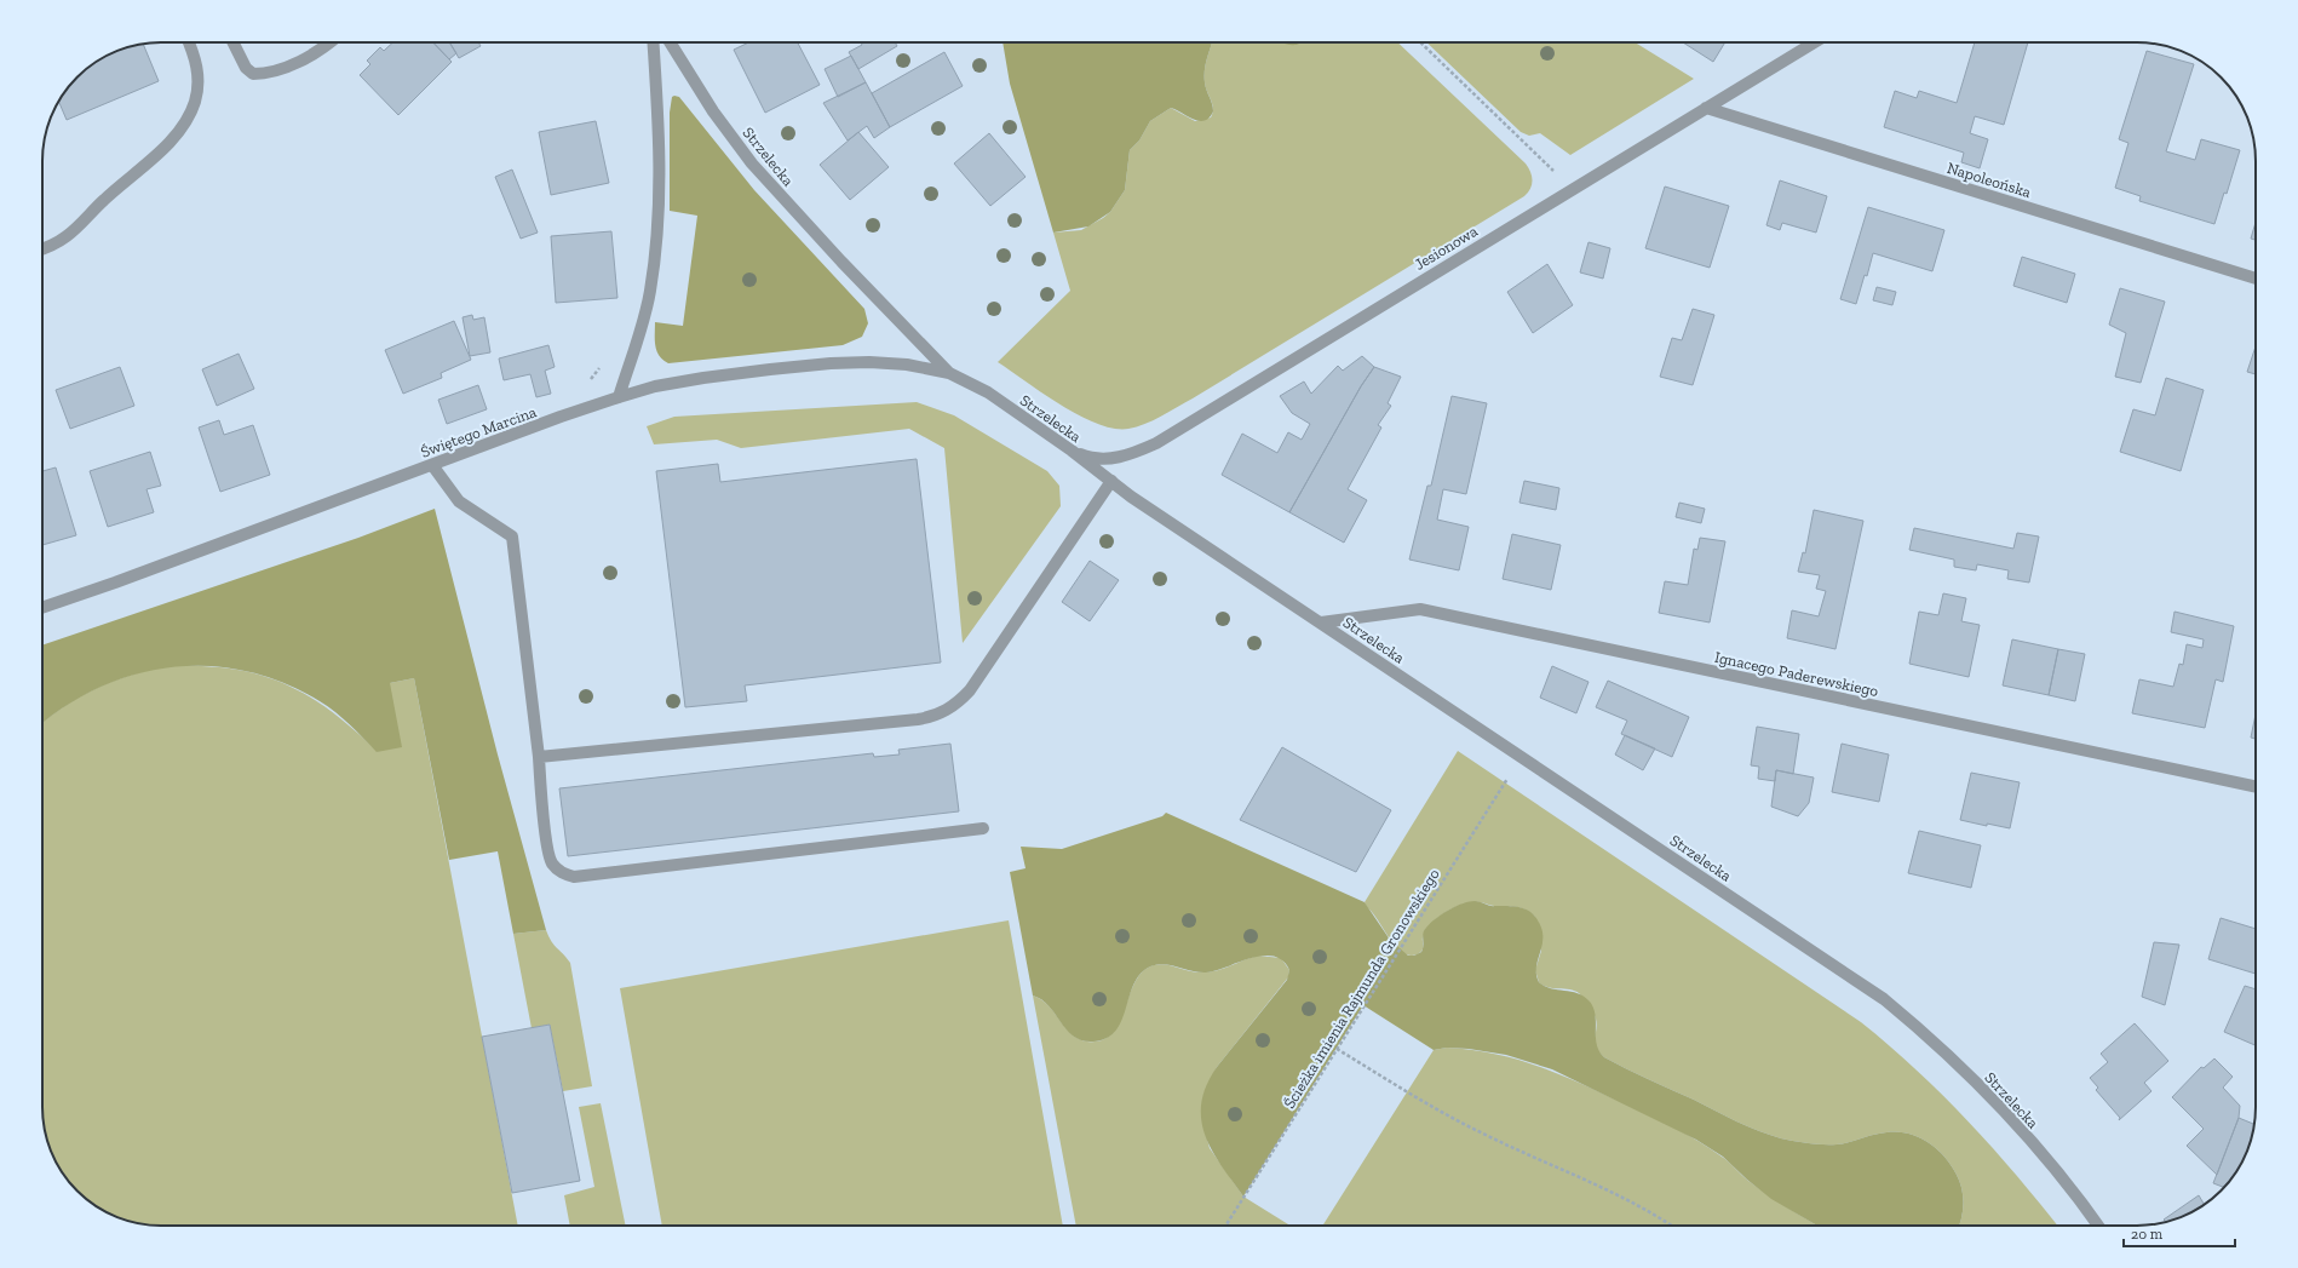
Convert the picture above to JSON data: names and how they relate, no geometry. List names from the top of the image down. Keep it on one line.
{"streets":{"street":["Strzelecka","Napoleońska","Jesionowa","Świętego Marcina","Ignacego Paderewskiego"],"path":["Ścieżka imienia Rajmunda Gronowskiego"]},"crossings":[["Strzelecka","Jesionowa"],["Strzelecka","Świętego Marcina"],["Strzelecka","Ignacego Paderewskiego"],["Strzelecka","Ścieżka imienia Rajmunda Gronowskiego"],["Napoleońska","Jesionowa"]],"scale_bar":"20 m"}
